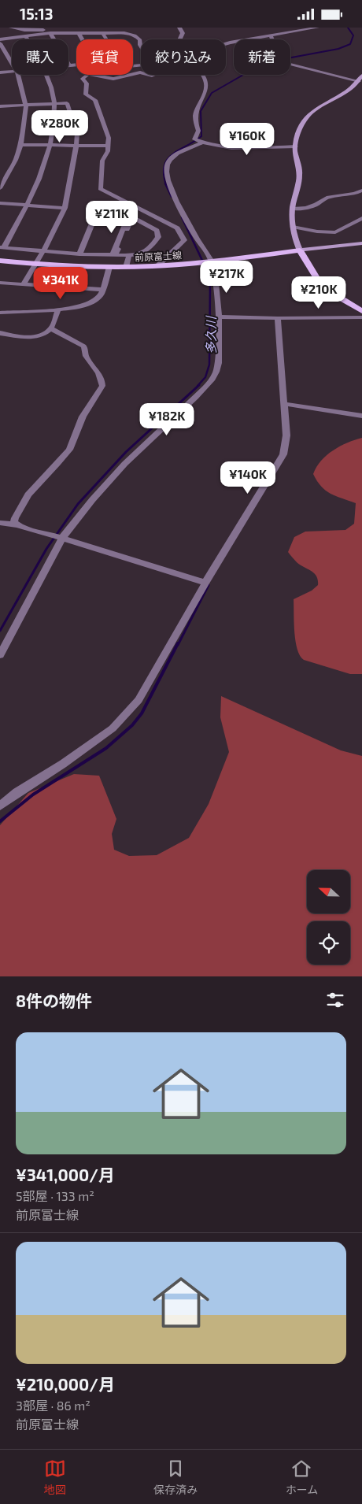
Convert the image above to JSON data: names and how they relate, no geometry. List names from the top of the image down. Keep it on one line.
{"streets":{"main road":["前原富士線"]},"water":["多久川"],"north":"left","page":{"status":"15:13","chip":["購入","賃貸","絞り込み","新着"],"price":["¥280K","¥160K","¥211K","¥217K","¥341K","¥210K","¥182K","¥140K"],"heading":"8件の物件","list":[{"name":"¥341,000/月","note":"5部屋 · 133 m² · 前原富士線"},{"name":"¥210,000/月","note":"3部屋 · 86 m² · 前原富士線"}],"tabs":["地図","保存済み","ホーム"]}}
